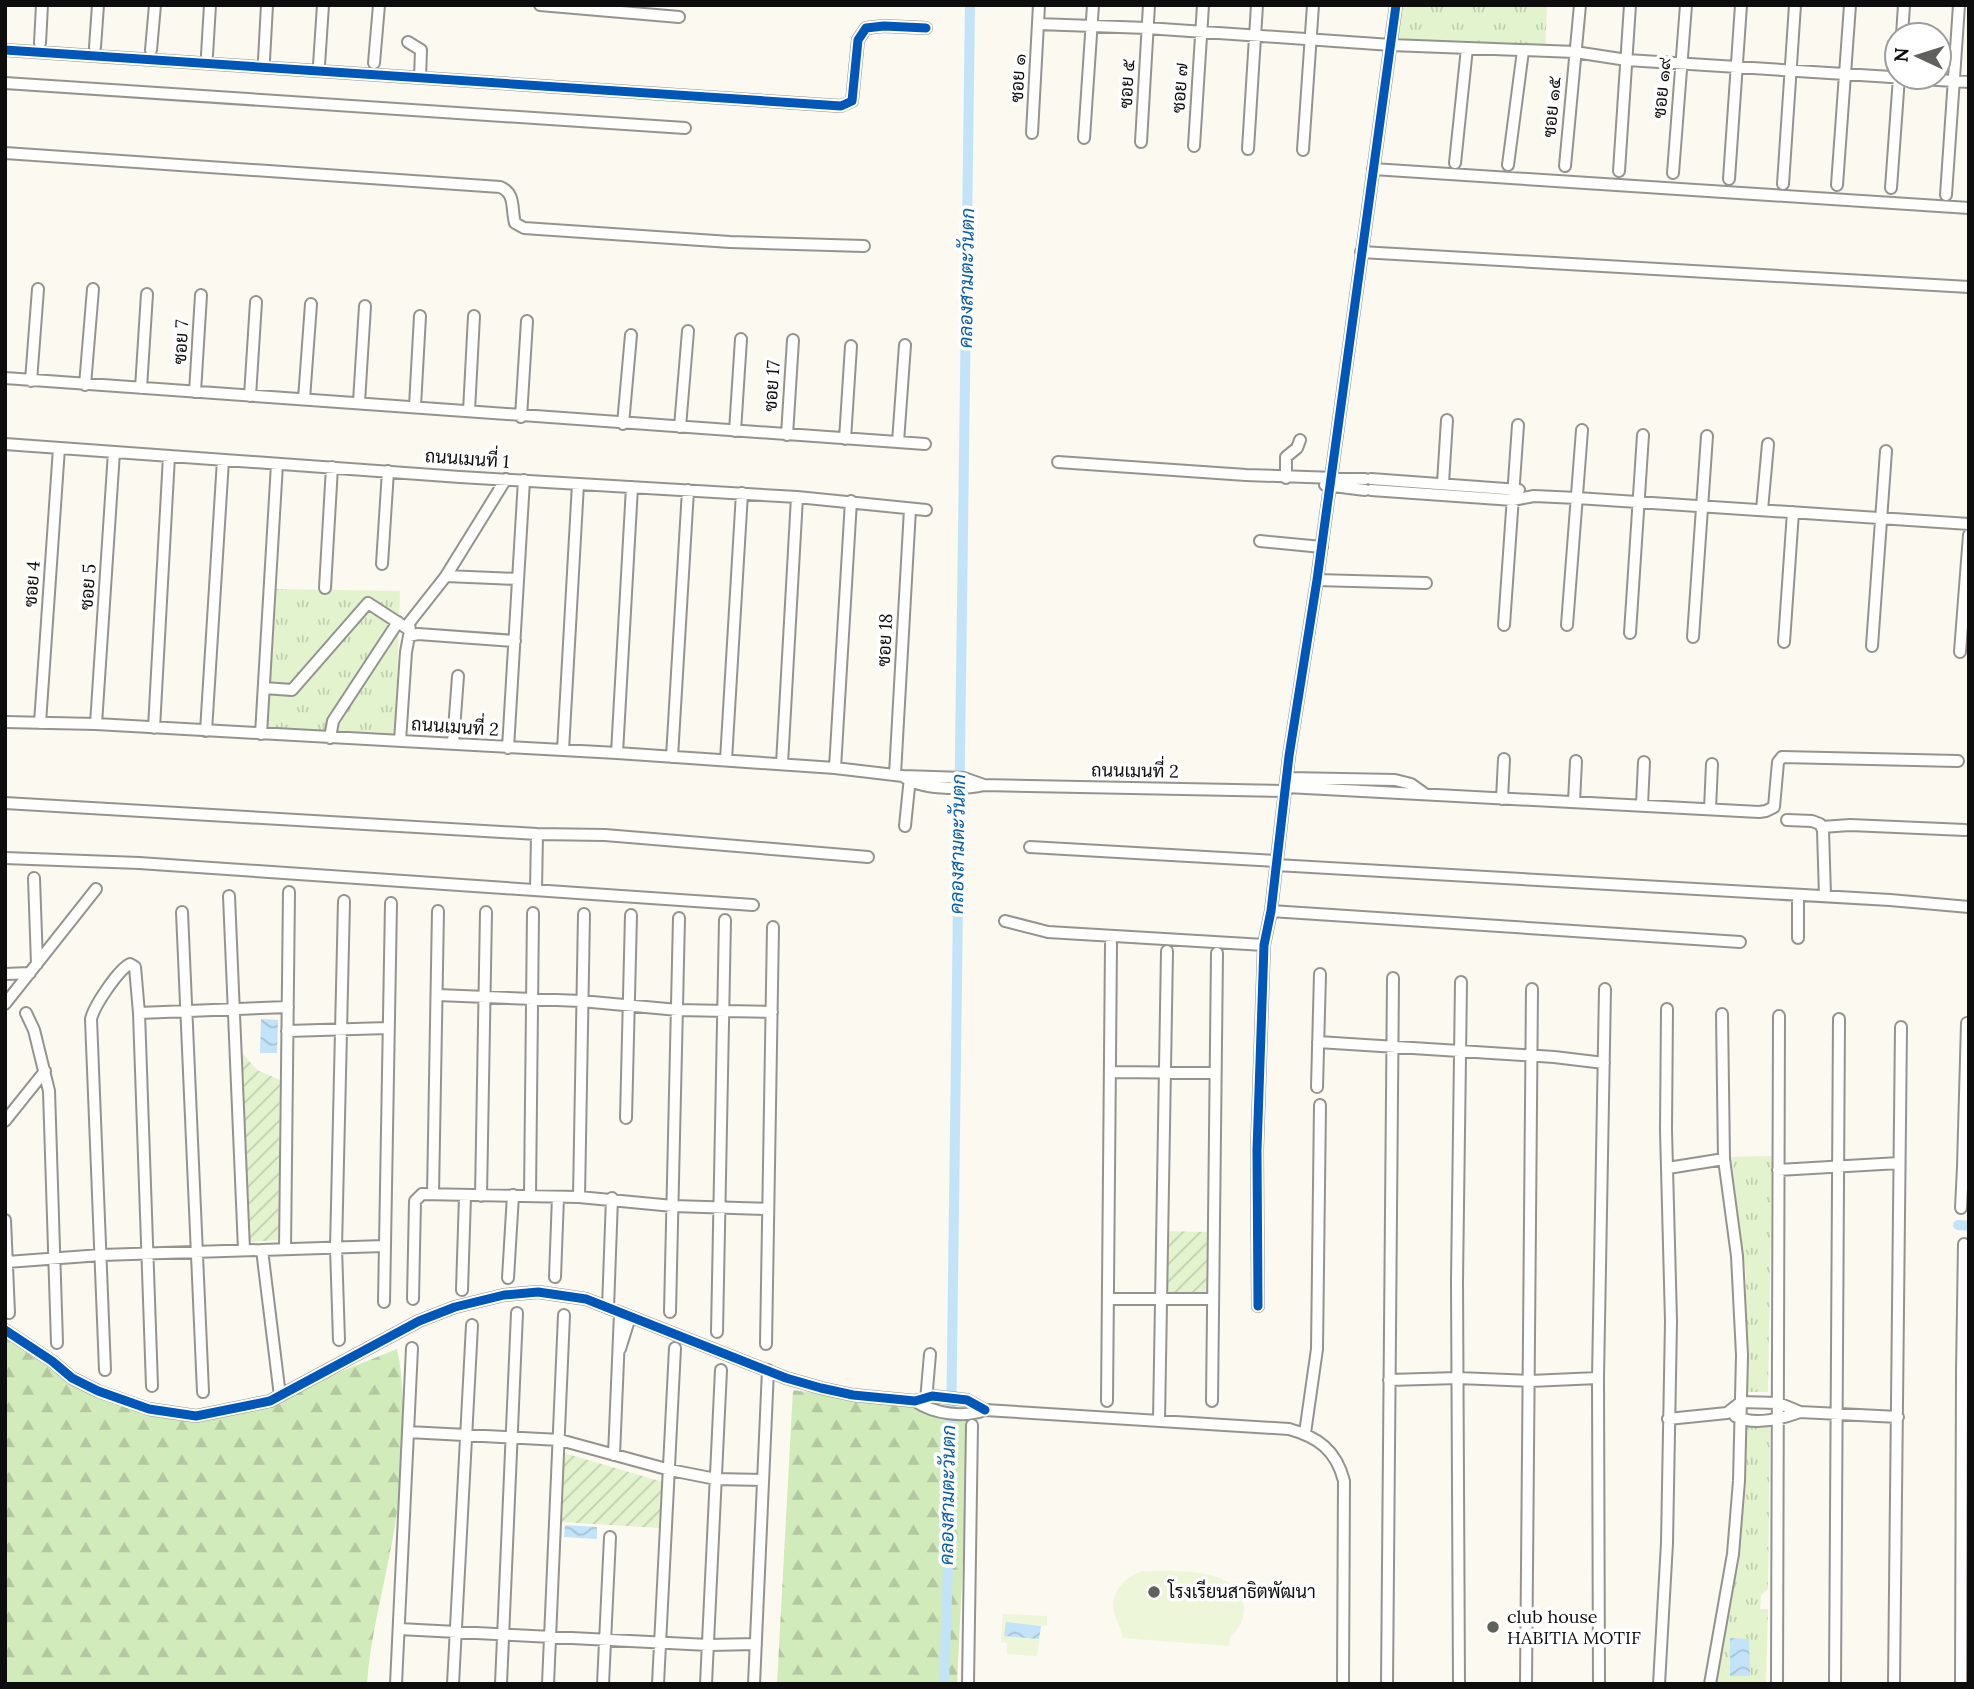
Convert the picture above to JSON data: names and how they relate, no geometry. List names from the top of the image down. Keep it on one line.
{"streets":{"street":["ซอย ๑","ซอย ๕","ซอย ๗","ซอย ๑๙","ซอย ๑๕","ซอย 7","ซอย 17","ถนนเมนที่ 1","ซอย 4","ซอย 5","ซอย 18","ถนนเมนที่ 2"]},"crossings":[["ถนนเมนที่ 1","ซอย 4"],["ถนนเมนที่ 1","ซอย 5"],["ถนนเมนที่ 1","ซอย 18"],["ซอย 4","ถนนเมนที่ 2"],["ซอย 5","ถนนเมนที่ 2"],["ซอย 18","ถนนเมนที่ 2"]],"water":["คลองสามตะวันตก"],"places":["โรงเรียนสาธิตพัฒนา","club house HABITIA MOTIF"],"north":"left"}
